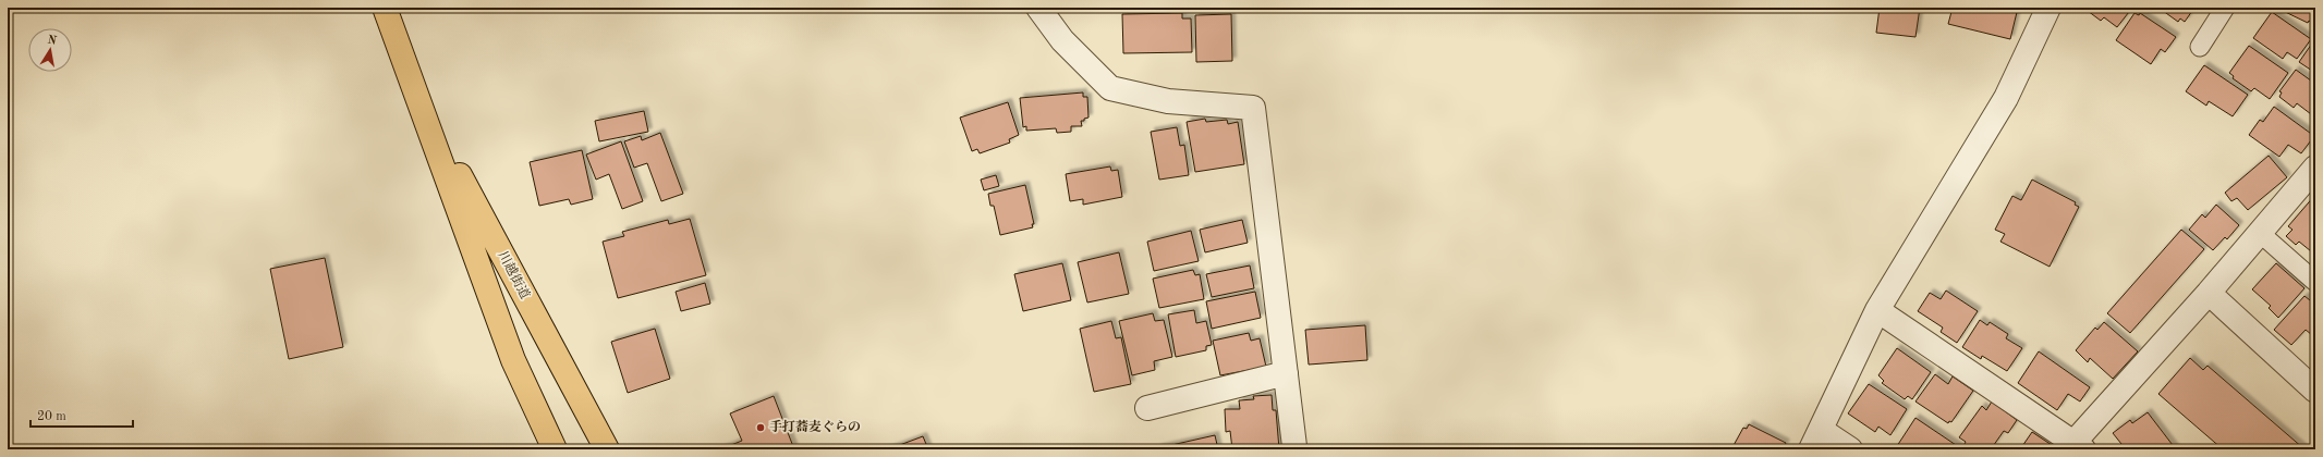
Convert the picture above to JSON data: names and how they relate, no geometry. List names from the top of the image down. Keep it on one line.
{"streets":{"highway":["川越街道"]},"places":["手打蕎麦ぐらの"],"scale_bar":"20 m","north":"top"}
